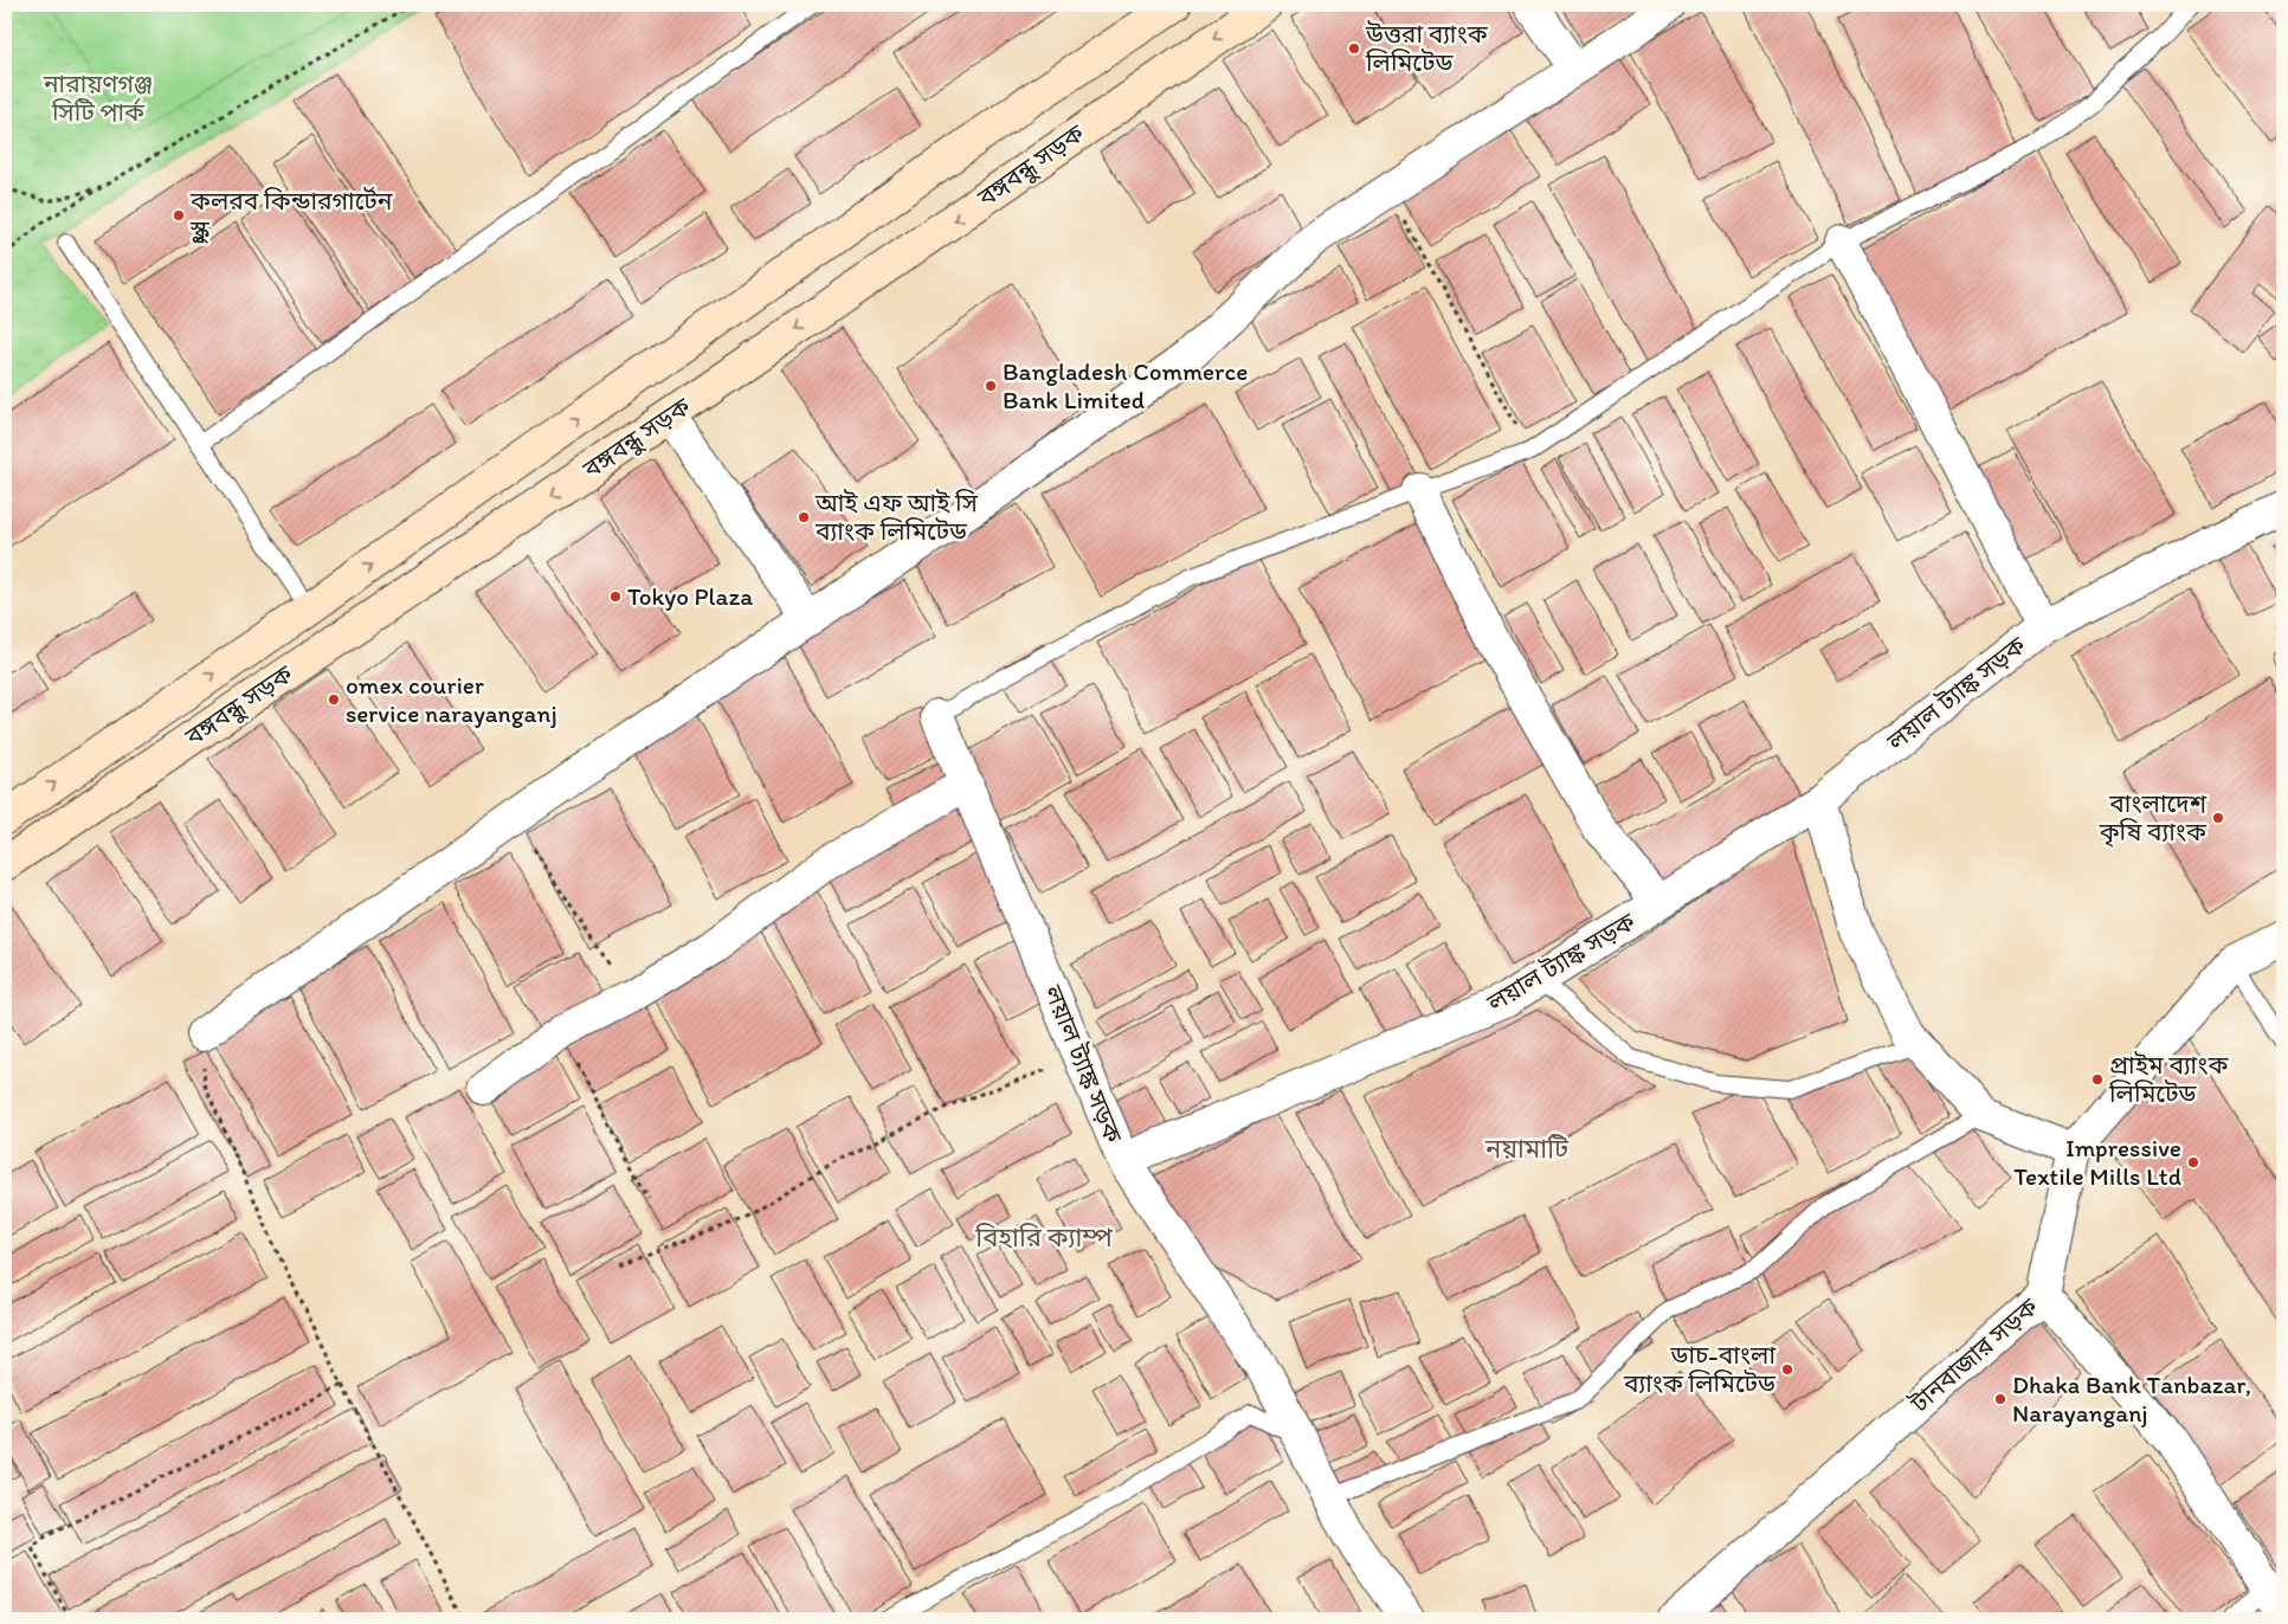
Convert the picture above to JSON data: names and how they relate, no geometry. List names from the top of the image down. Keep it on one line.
{"streets":{"main road":["বঙ্গবন্ধু সড়ক"],"street":["লয়াল ট্যাঙ্ক সড়ক","টানবাজার সড়ক"]},"districts":["নয়ামাটি","বিহারি ক্যাম্প"],"parks":["নারায়ণগঞ্জ সিটি পার্ক"],"places":["উত্তরা ব্যাংক লিমিটেড","কলরব কিন্ডারগার্টেন স্কুল","Bangladesh Commerce Bank Limited","আই এফ আই সি ব্যাংক লিমিটেড","Tokyo Plaza","omex courier service narayanganj","বাংলাদেশ কৃষি ব্যাংক","প্রাইম ব্যাংক লিমিটেড","Impressive Textile Mills Ltd","ডাচ-বাংলা ব্যাংক লিমিটেড","Dhaka Bank Tanbazar, Narayanganj"]}
